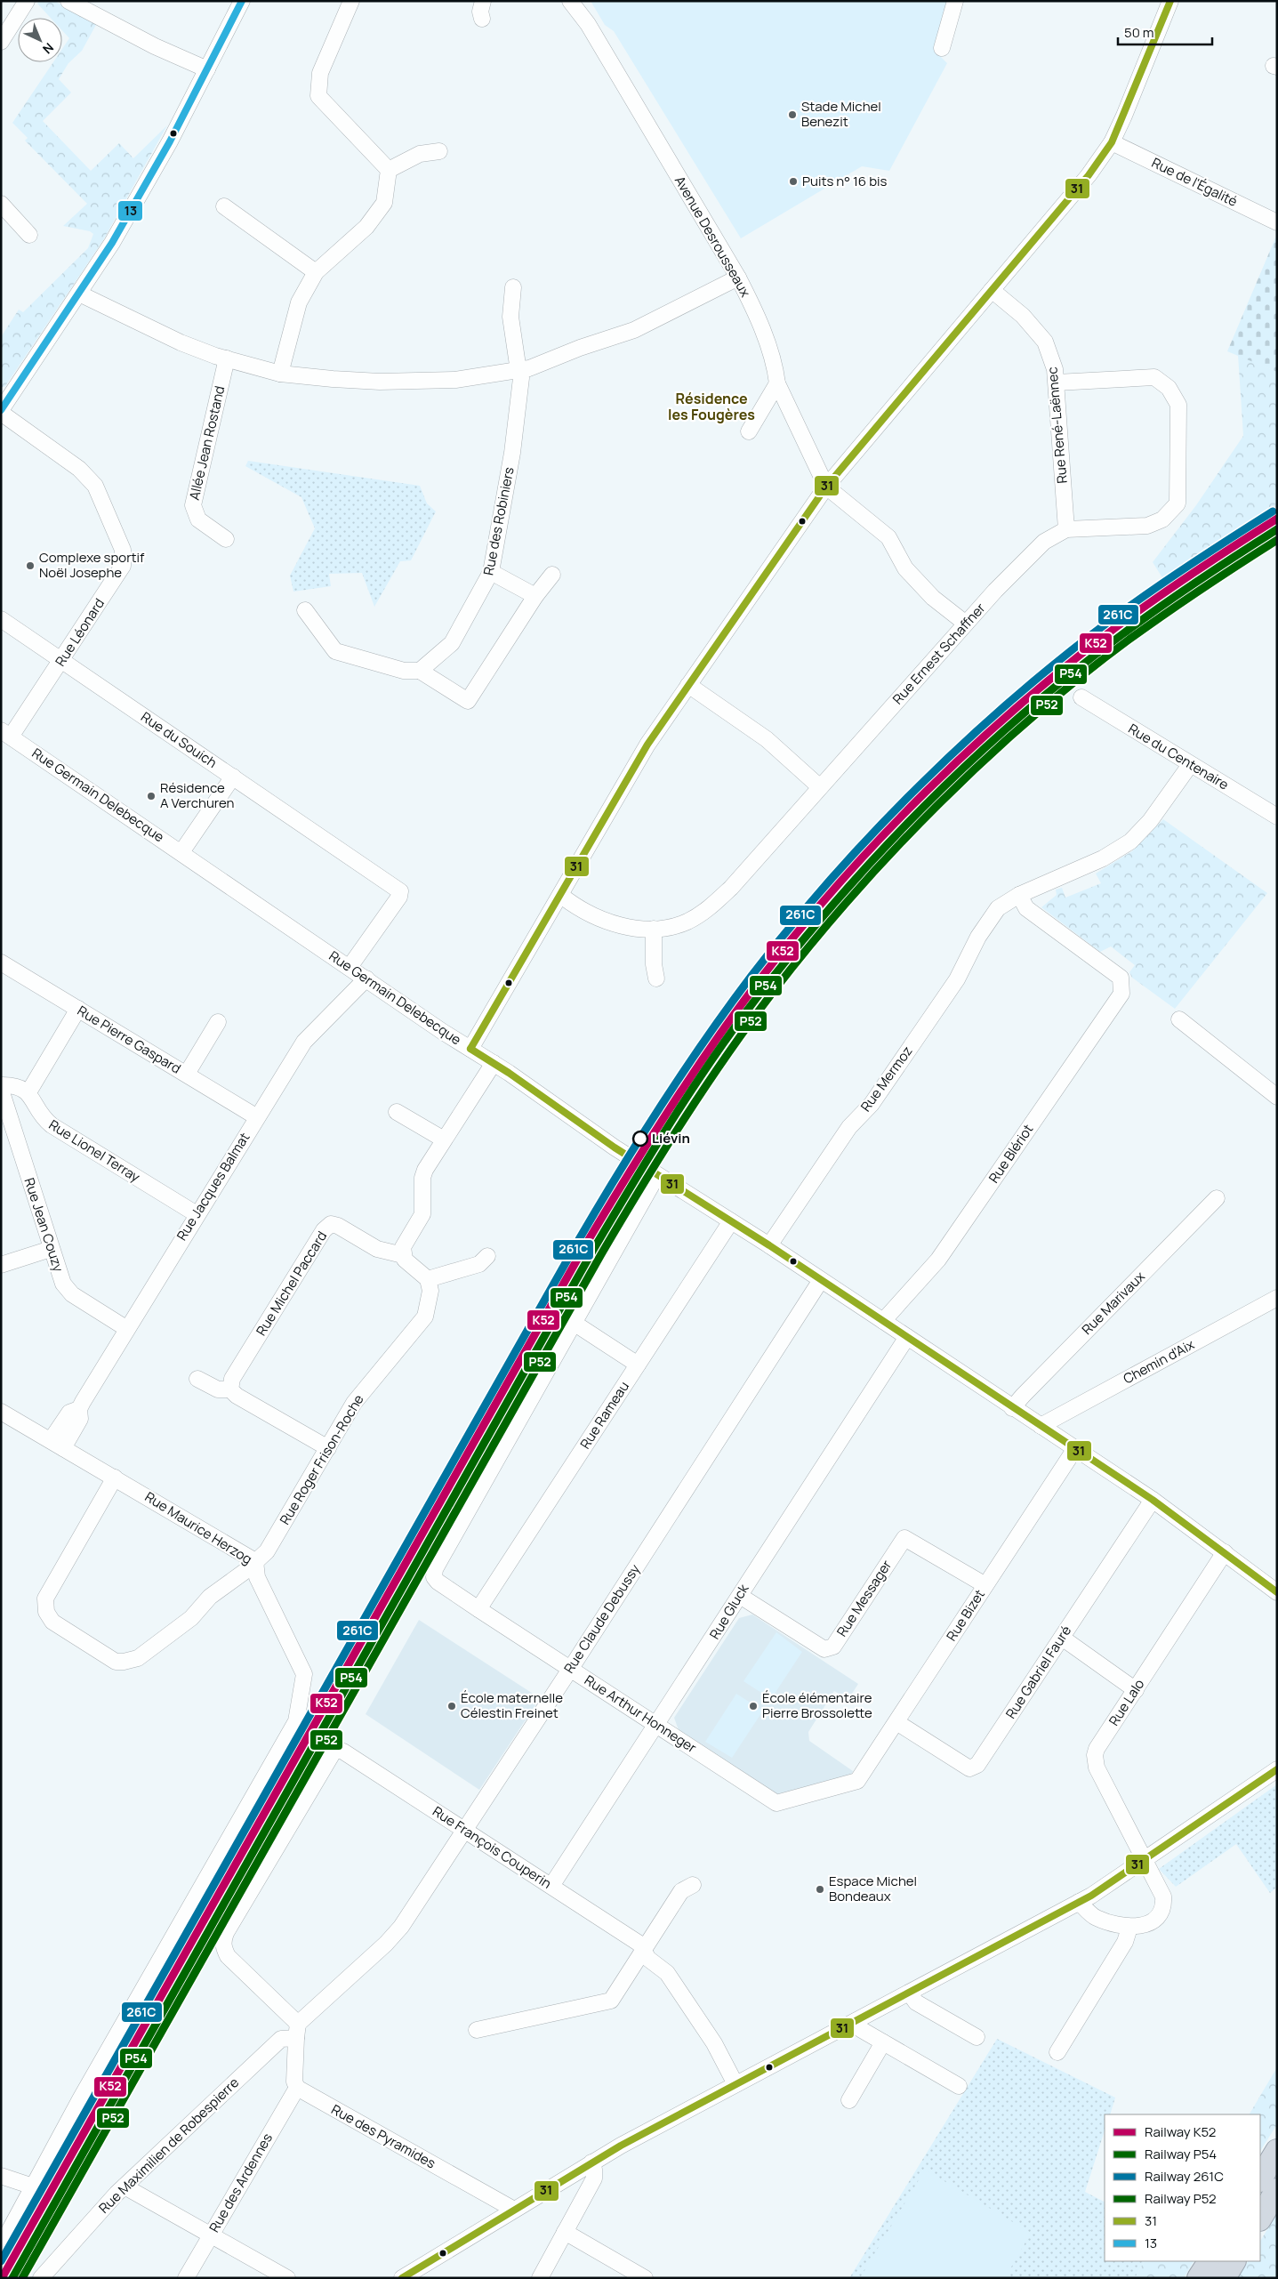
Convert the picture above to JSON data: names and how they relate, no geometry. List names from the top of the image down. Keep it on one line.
{"streets":{"street":["Rue de l'Égalité","Avenue Desrousseaux","Rue René-Laënnec","Allée Jean Rostand","Rue des Robiniers","Rue Léonard","Rue Ernest Schaffner","Rue du Souich","Rue du Centenaire","Rue Germain Delebecque","Rue Pierre Gaspard","Rue Mermoz","Rue Lionel Terray","Rue Blériot","Rue Jacques Balmat","Rue Jean Couzy","Rue Michel Paccard","Rue Marivaux","Chemin d'Aix","Rue Rameau","Rue Roger Frison-Roche","Rue Maurice Herzog","Rue Messager","Rue Gluck","Rue Bizet","Rue Claude Debussy","Rue Gabriel Fauré","Rue Lalo","Rue Arthur Honneger","Rue François Couperin","Rue des Pyramides","Rue Maximilien de Robespierre","Rue des Ardennes"]},"crossings":[["Rue René-Laënnec","Rue Ernest Schaffner"],["Rue Léonard","Rue du Souich"],["Rue Léonard","Rue Germain Delebecque"],["Rue du Souich","Rue Germain Delebecque"],["Rue Germain Delebecque","Rue Mermoz"],["Rue Germain Delebecque","Rue Blériot"],["Rue Germain Delebecque","Rue Jacques Balmat"],["Rue Germain Delebecque","Rue Marivaux"],["Rue Germain Delebecque","Chemin d'Aix"],["Rue Germain Delebecque","Rue Rameau"],["Rue Germain Delebecque","Rue Gluck"],["Rue Germain Delebecque","Rue Bizet"],["Rue Germain Delebecque","Rue Claude Debussy"],["Rue Germain Delebecque","Rue Gabriel Fauré"],["Rue Germain Delebecque","Rue Lalo"],["Rue Pierre Gaspard","Rue Jacques Balmat"],["Rue Mermoz","Rue Blériot"],["Rue Lionel Terray","Rue Jacques Balmat"],["Rue Jacques Balmat","Rue Jean Couzy"],["Rue Jacques Balmat","Rue Maurice Herzog"],["Rue Rameau","Rue Arthur Honneger"],["Rue Roger Frison-Roche","Rue Maurice Herzog"],["Rue Messager","Rue Gluck"],["Rue Messager","Rue Bizet"],["Rue Gluck","Rue Arthur Honneger"],["Rue Gluck","Rue François Couperin"],["Rue Bizet","Rue Gabriel Fauré"],["Rue Bizet","Rue Arthur Honneger"],["Rue Claude Debussy","Rue Arthur Honneger"],["Rue Claude Debussy","Rue François Couperin"],["Rue Claude Debussy","Rue Maximilien de Robespierre"],["Rue François Couperin","Rue Maximilien de Robespierre"],["Rue des Pyramides","Rue des Ardennes"]],"districts":["Résidence les Fougères"],"places":["Stade Michel Benezit","Puits n° 16 bis","Complexe sportif Noël Josephe","Résidence A Verchuren","Liévin","École maternelle Célestin Freinet","École élémentaire Pierre Brossolette","Espace Michel Bondeaux"],"lines":["transit line 31","transit line 13","rail line 261C","rail line K52","rail line P54","rail line P52"],"legend":["Railway K52","Railway P54","Railway 261C","Railway P52","31","13"],"scale_bar":"50 m","north":"bottom right"}
